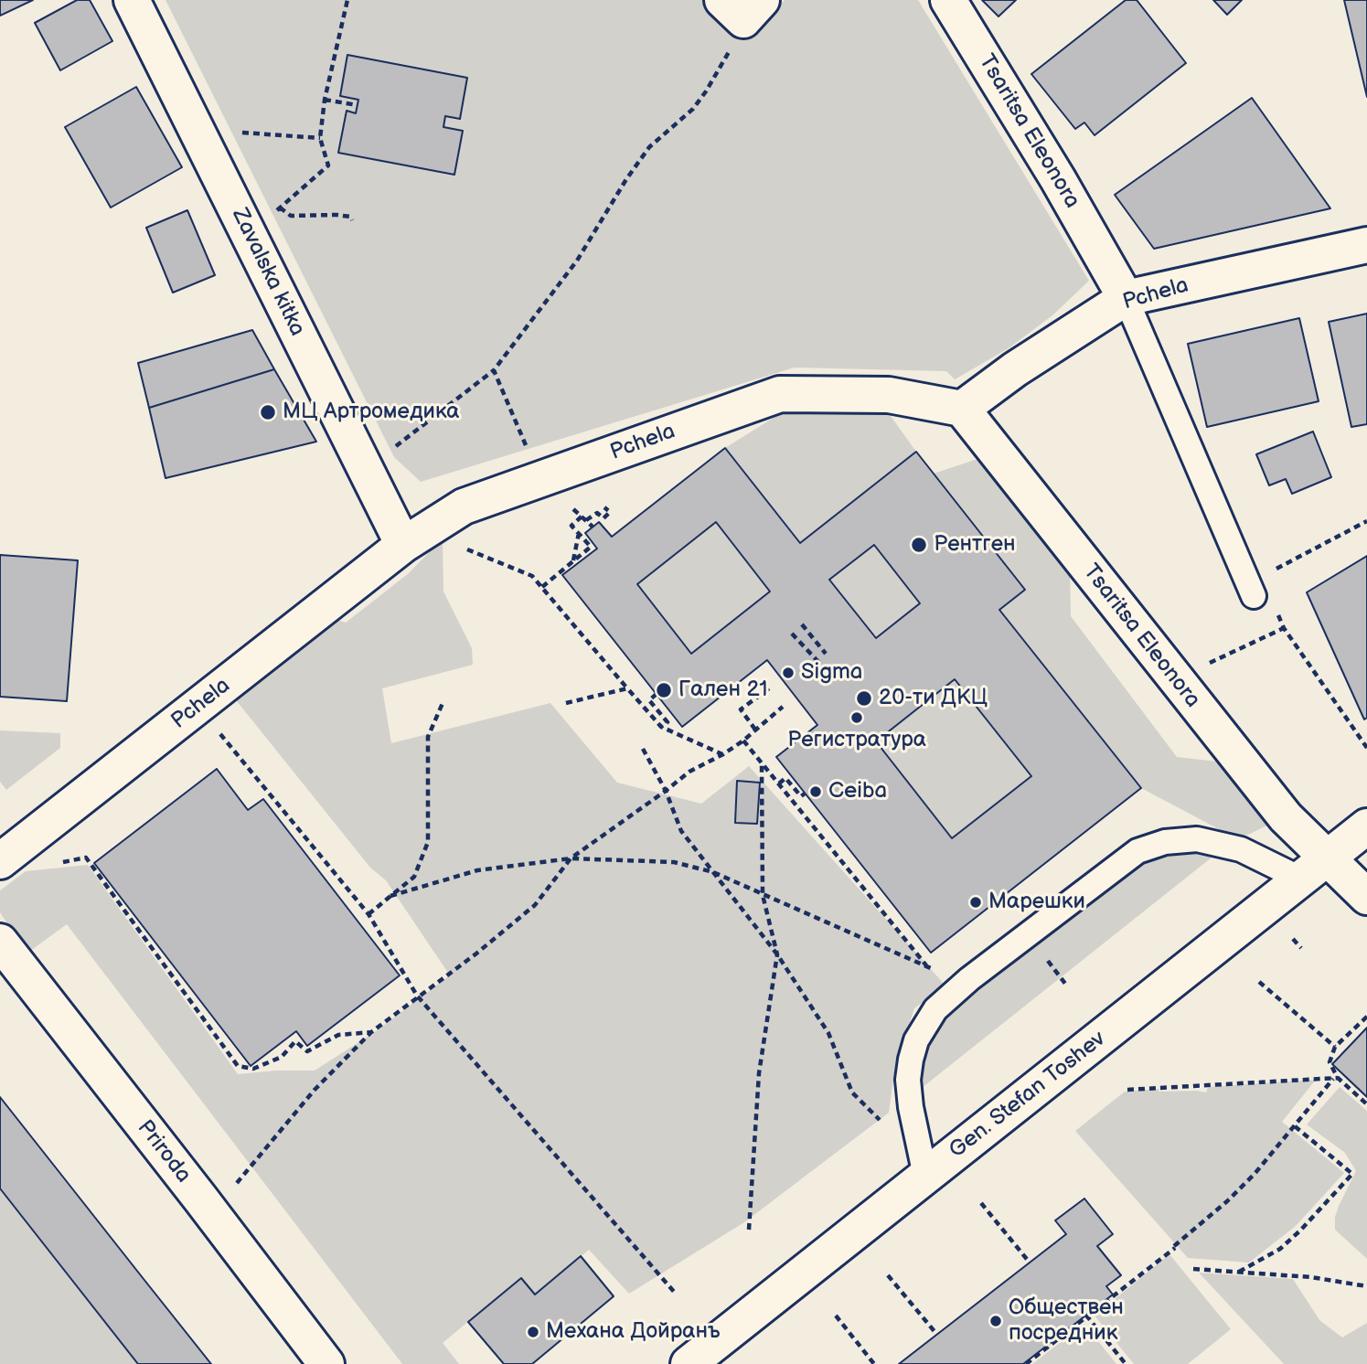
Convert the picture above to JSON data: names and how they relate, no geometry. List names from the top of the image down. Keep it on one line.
{"streets":{"street":["Tsaritsa Eleonora","Zavalska kitka","Pchela","Gen. Stefan Toshev","Priroda"]},"crossings":[["Tsaritsa Eleonora","Pchela"],["Tsaritsa Eleonora","Gen. Stefan Toshev"],["Zavalska kitka","Pchela"]],"places":["МЦ Артромедика","Рентген","Sigma","Гален 21","20-ти ДКЦ","Регистратура","Ceiba","Марешки","Обществен посредник","Механа Дойранъ"]}
